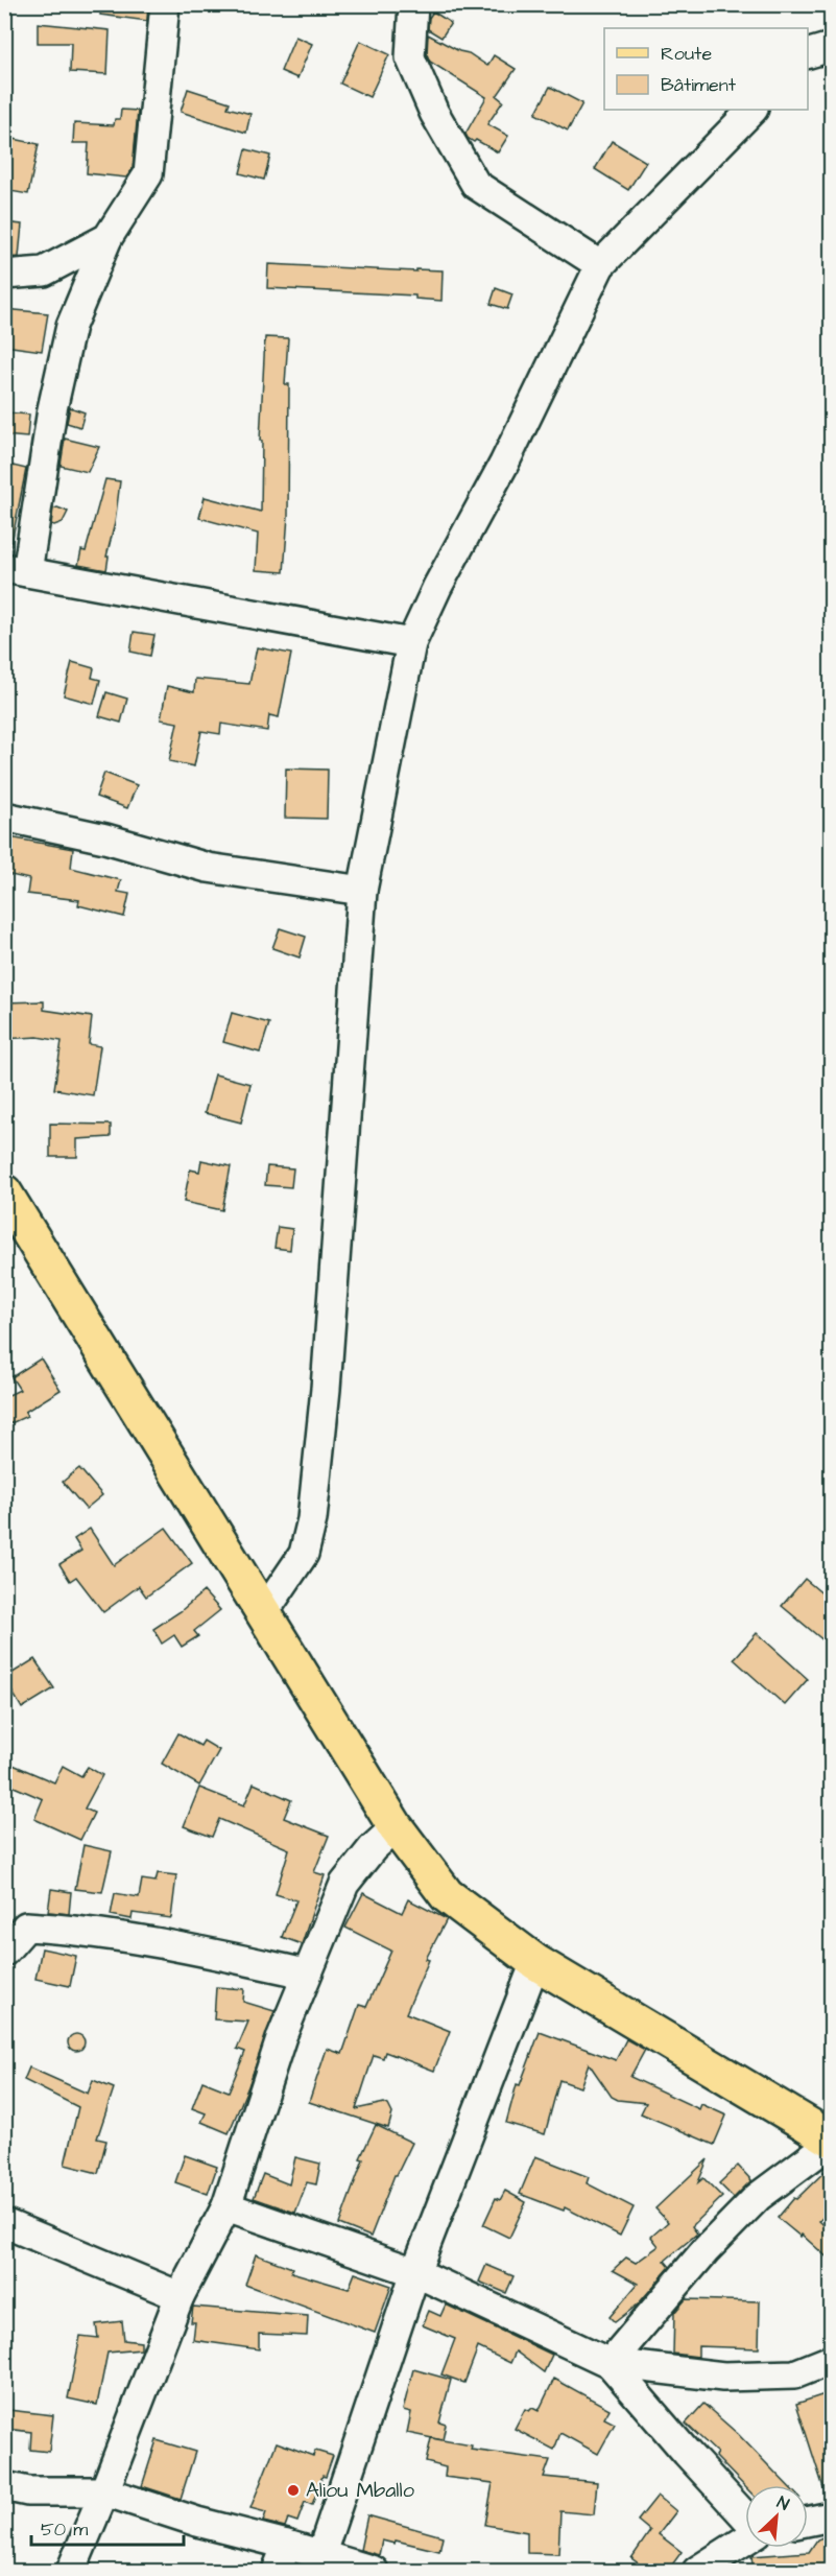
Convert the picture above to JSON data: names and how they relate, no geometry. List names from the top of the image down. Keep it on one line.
{"places":["Aliou Mballo"],"legend":["Route","Bâtiment"],"scale_bar":"50 m","north":"top right"}
